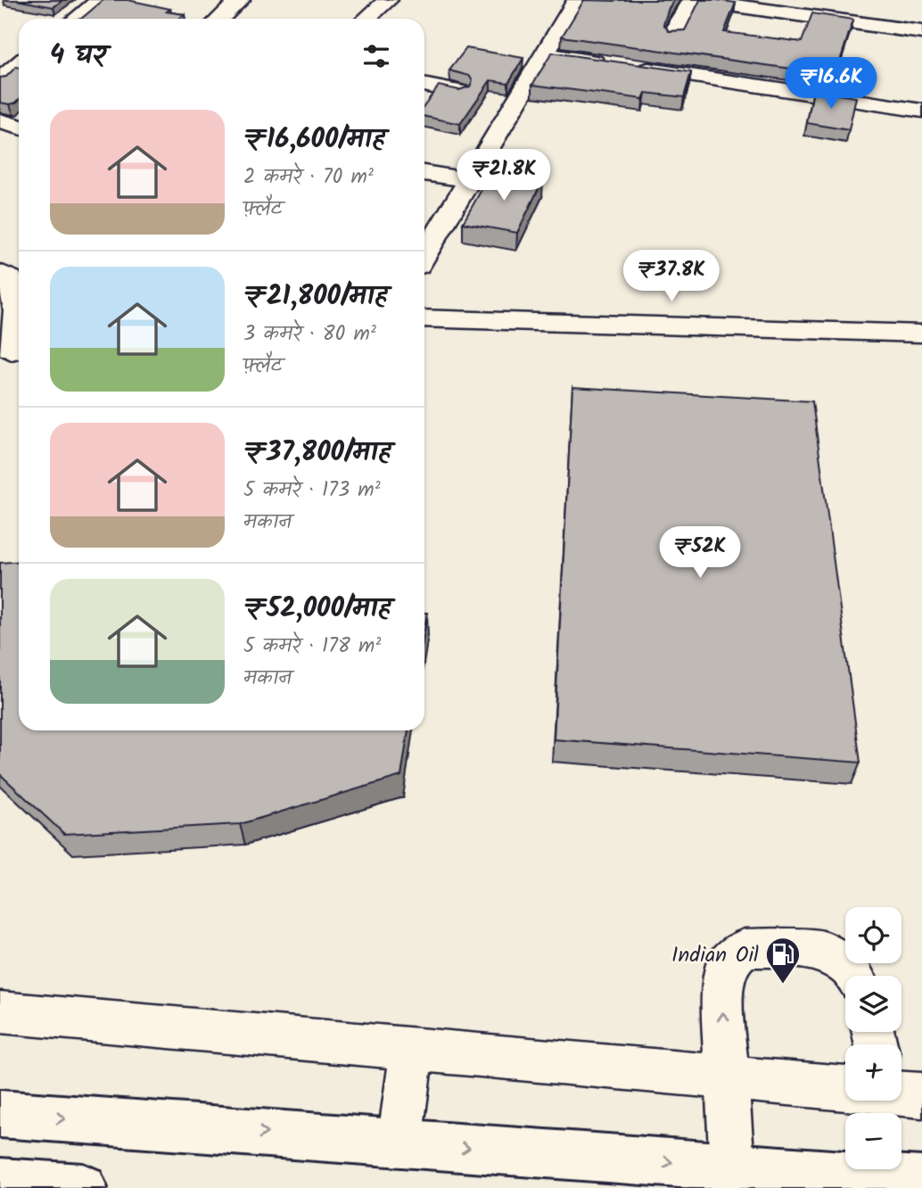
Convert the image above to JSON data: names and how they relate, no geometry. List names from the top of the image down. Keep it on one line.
{"places":{"fuel station":["Indian Oil"]},"page":{"heading":"4 घर","price":["₹16.6K","₹21.8K","₹37.8K","₹52K"],"list":[{"name":"₹16,600/माह","note":"2 कमरे · 70 m² · फ़्लैट"},{"name":"₹21,800/माह","note":"3 कमरे · 80 m² · फ़्लैट"},{"name":"₹37,800/माह","note":"5 कमरे · 173 m² · मकान"},{"name":"₹52,000/माह","note":"5 कमरे · 178 m² · मकान"}],"map_buttons":["+","−"]}}
